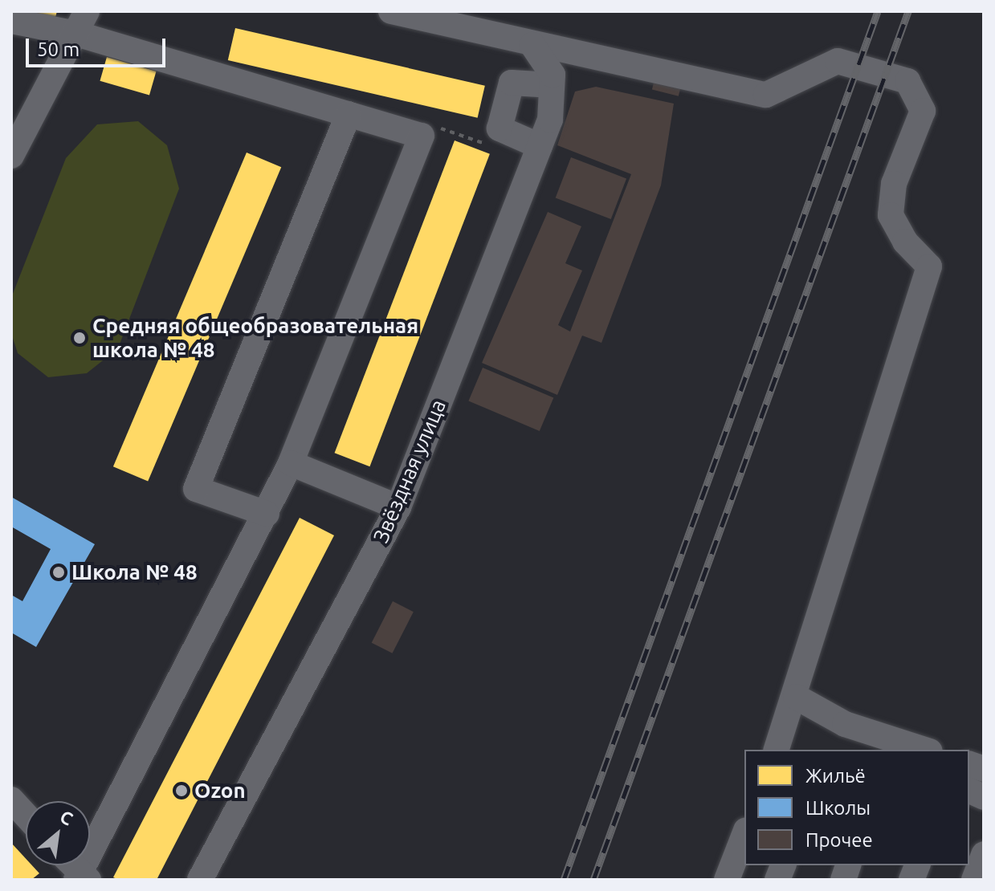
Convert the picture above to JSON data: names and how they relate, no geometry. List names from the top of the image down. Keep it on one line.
{"streets":{"street":["Звёздная улица"]},"places":["Средняя общеобразовательная школа № 48","Школа № 48","Ozon"],"legend":["Жильё","Школы","Прочее"],"scale_bar":"50 m","north":"top right"}
